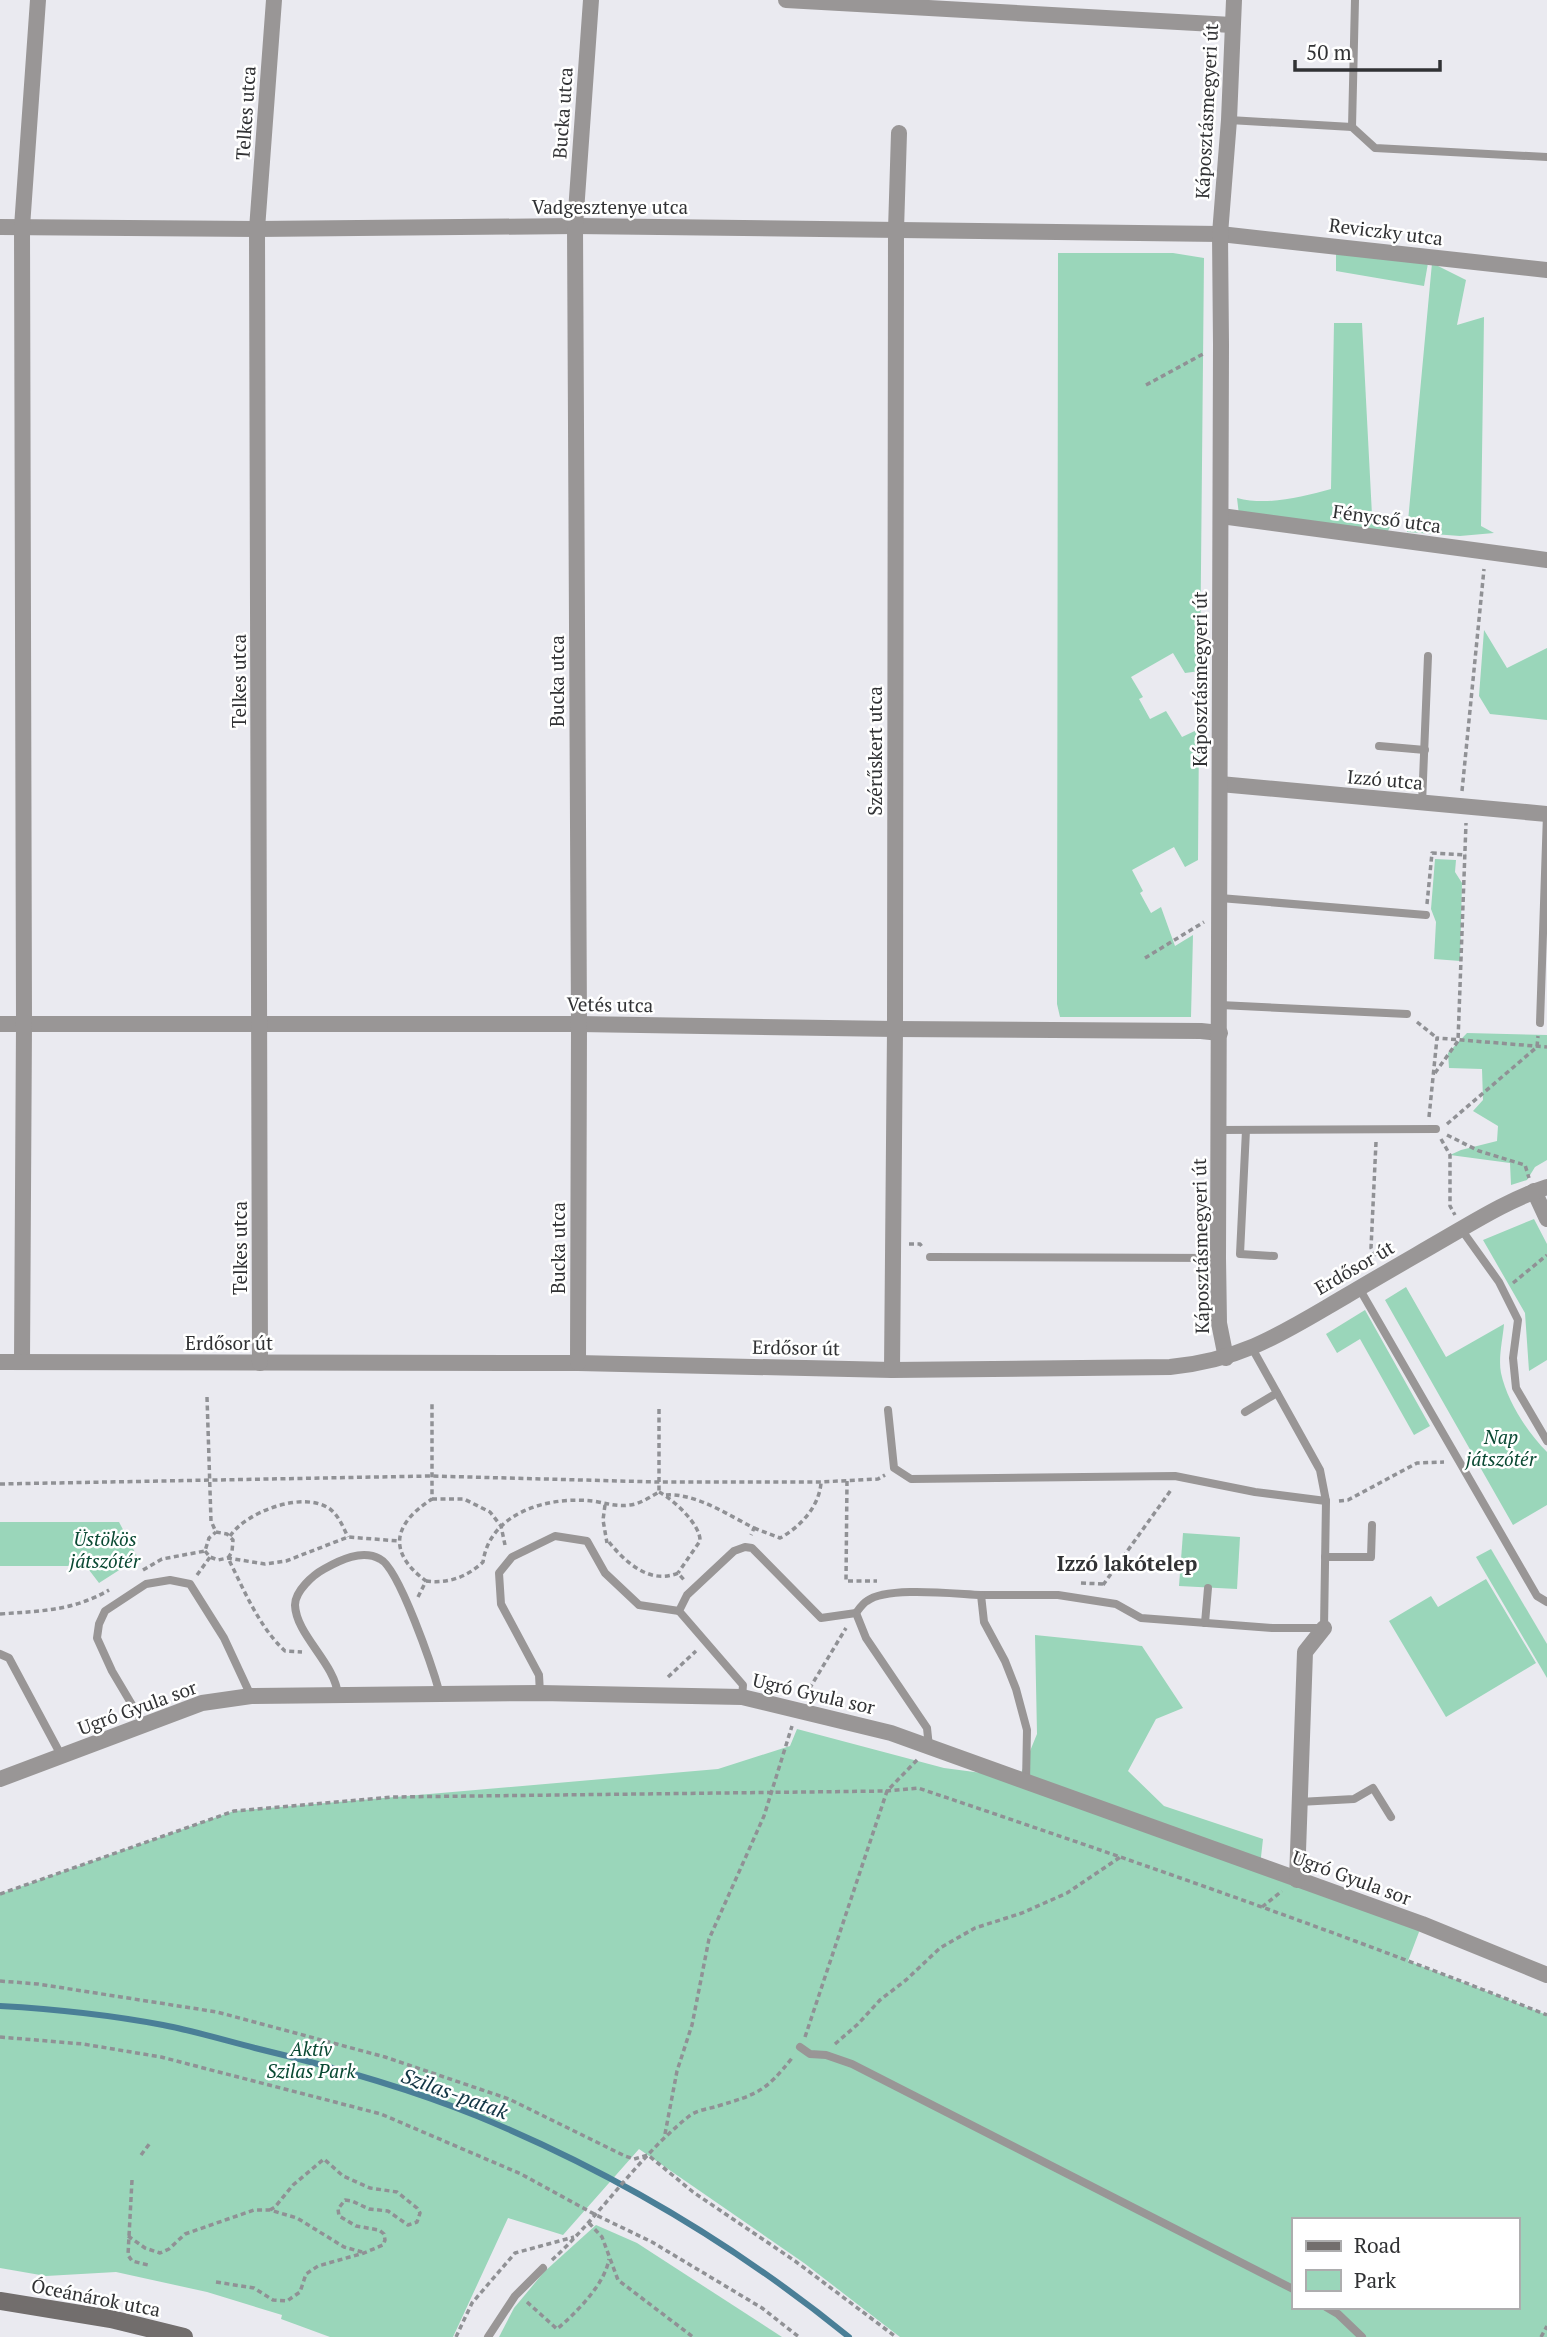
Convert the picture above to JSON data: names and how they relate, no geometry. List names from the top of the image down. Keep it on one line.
{"streets":{"street":["Káposztásmegyeri út","Telkes utca","Bucka utca","Vadgesztenye utca","Reviczky utca","Fénycső utca","Szérűskert utca","Izzó utca","Vetés utca","Erdősor út","Ugró Gyula sor","Óceánárok utca"]},"crossings":[["Káposztásmegyeri út","Vadgesztenye utca"],["Káposztásmegyeri út","Reviczky utca"],["Káposztásmegyeri út","Fénycső utca"],["Káposztásmegyeri út","Izzó utca"],["Káposztásmegyeri út","Vetés utca"],["Káposztásmegyeri út","Erdősor út"],["Telkes utca","Vadgesztenye utca"],["Telkes utca","Vetés utca"],["Telkes utca","Erdősor út"],["Bucka utca","Vadgesztenye utca"],["Bucka utca","Vetés utca"],["Bucka utca","Erdősor út"],["Vadgesztenye utca","Reviczky utca"],["Vadgesztenye utca","Szérűskert utca"],["Szérűskert utca","Vetés utca"],["Szérűskert utca","Erdősor út"]],"districts":["Izzó lakótelep"],"water":["Szilas-patak"],"parks":["Nap játszótér","Üstökös játszótér","Aktív Szilas Park"],"legend":["Road","Park"],"scale_bar":"50 m"}
